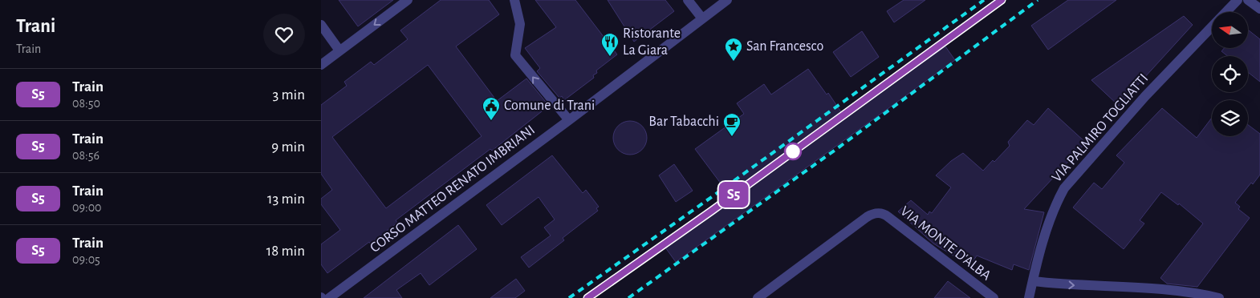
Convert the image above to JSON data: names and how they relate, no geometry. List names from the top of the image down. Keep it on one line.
{"streets":{"street":["VIA PALMIRO TOGLIATTI","CORSO MATTEO RENATO IMBRIANI","VIA MONTE D'ALBA"]},"places":{"restaurant":["Ristorante La Giara"],"place":["San Francesco"],"public building":["Comune di Trani"],"cafe":["Bar Tabacchi"]},"north":"left","page":{"heading":["Trani","Train"],"on_map":"S5","list":[{"mark":"S5","name":"Train","note":"08:50","value":"3 min"},{"mark":"S5","name":"Train","note":"08:56","value":"9 min"},{"mark":"S5","name":"Train","note":"09:00","value":"13 min"},{"mark":"S5","name":"Train","note":"09:05","value":"18 min"}]}}
